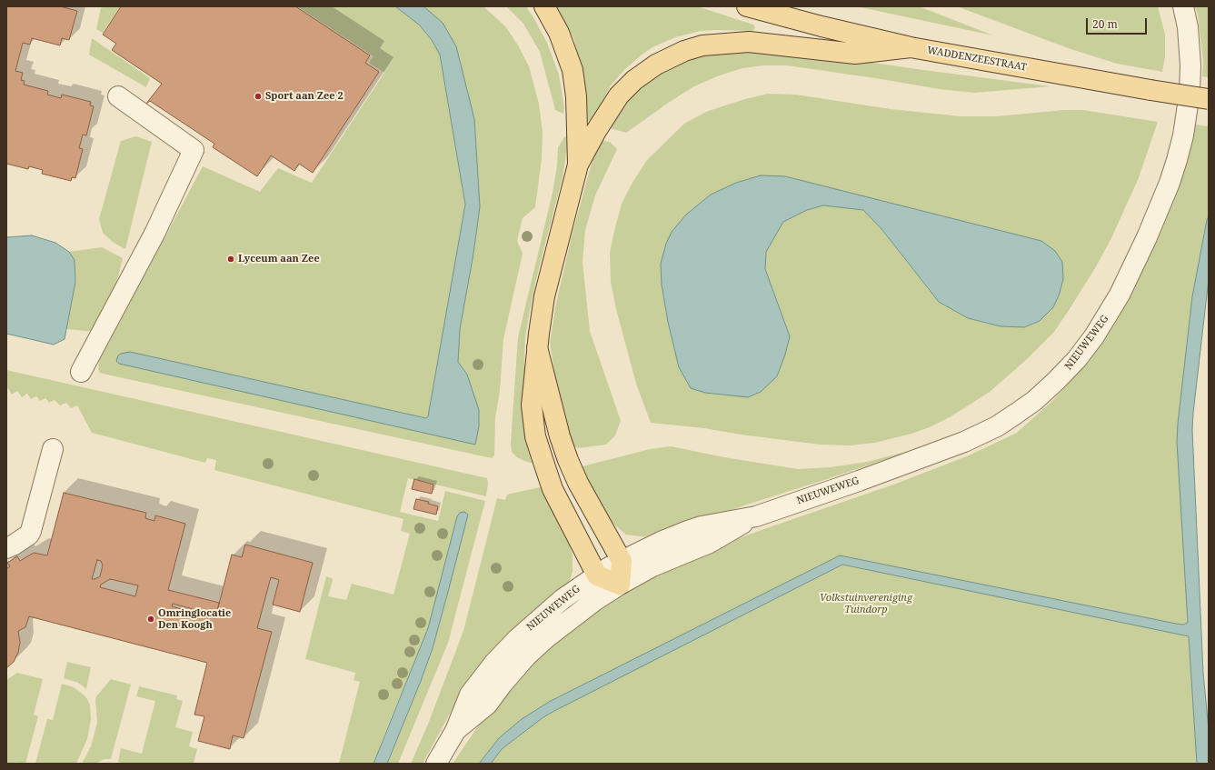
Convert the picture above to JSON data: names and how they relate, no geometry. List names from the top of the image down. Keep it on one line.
{"streets":{"main road":["WADDENZEESTRAAT"],"street":["NIEUWEWEG"]},"parks":["Volkstuinvereniging Tuindorp"],"places":["Sport aan Zee 2","Lyceum aan Zee","Omringlocatie Den Koogh"],"scale_bar":"20 m"}
